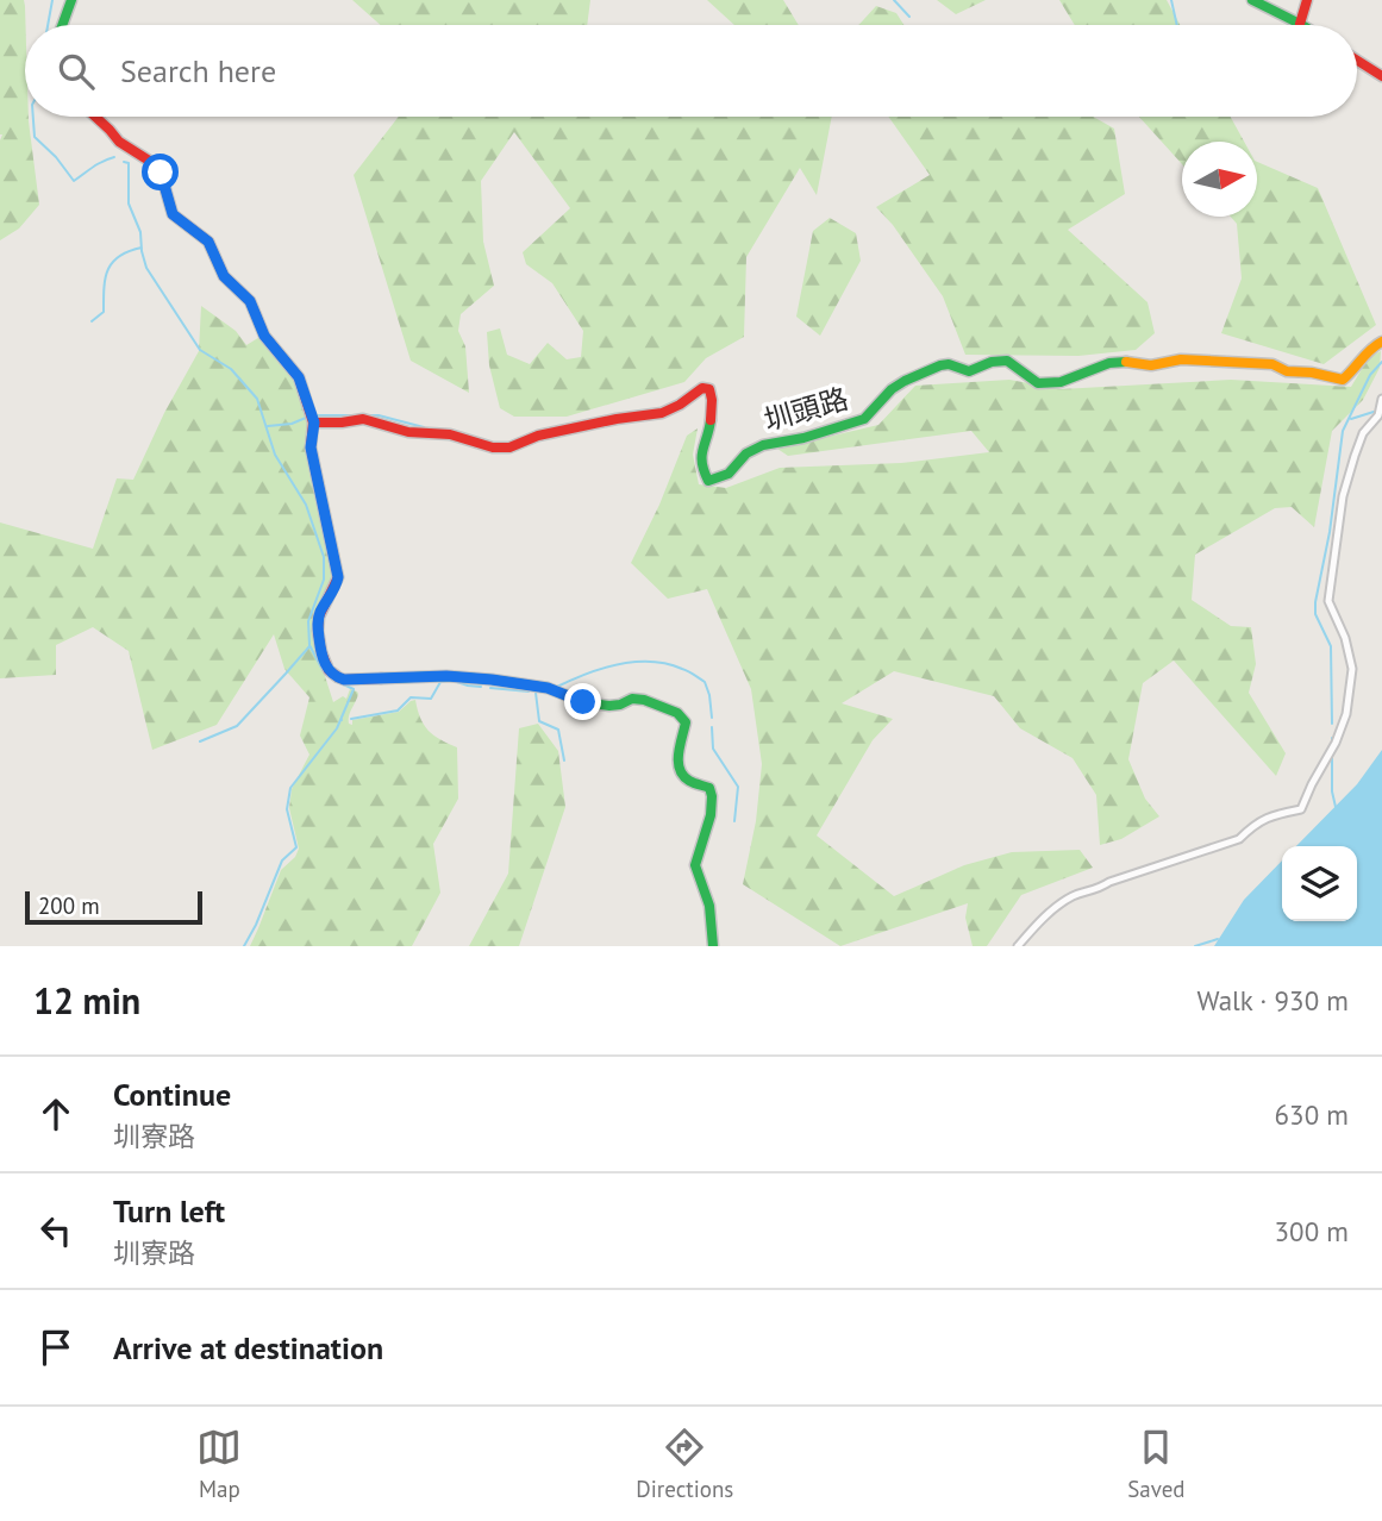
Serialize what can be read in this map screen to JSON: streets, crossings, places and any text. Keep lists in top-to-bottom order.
{
  "streets": {
    "street": ["圳頭路"]
  },
  "scale_bar": "200 m",
  "north": "right",
  "page": {
    "search": "Search here",
    "scale": "200 m",
    "heading": ["12 min", "Walk · 930 m"],
    "list": [
      ["Continue", "圳寮路", "630 m"],
      ["Turn left", "圳寮路", "300 m"],
      "Arrive at destination"
    ],
    "nav": ["Map", "Directions", "Saved"]
  }
}
